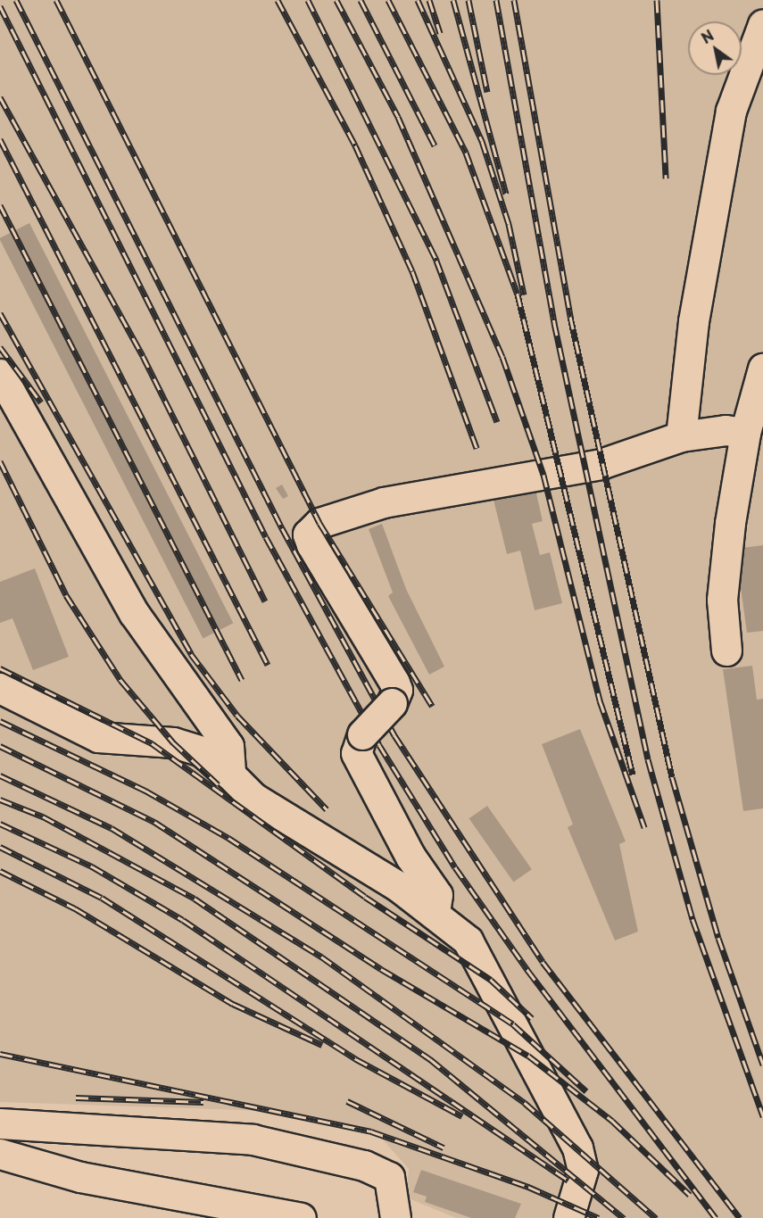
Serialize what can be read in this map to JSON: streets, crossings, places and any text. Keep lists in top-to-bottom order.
{
  "north": "top left"
}
